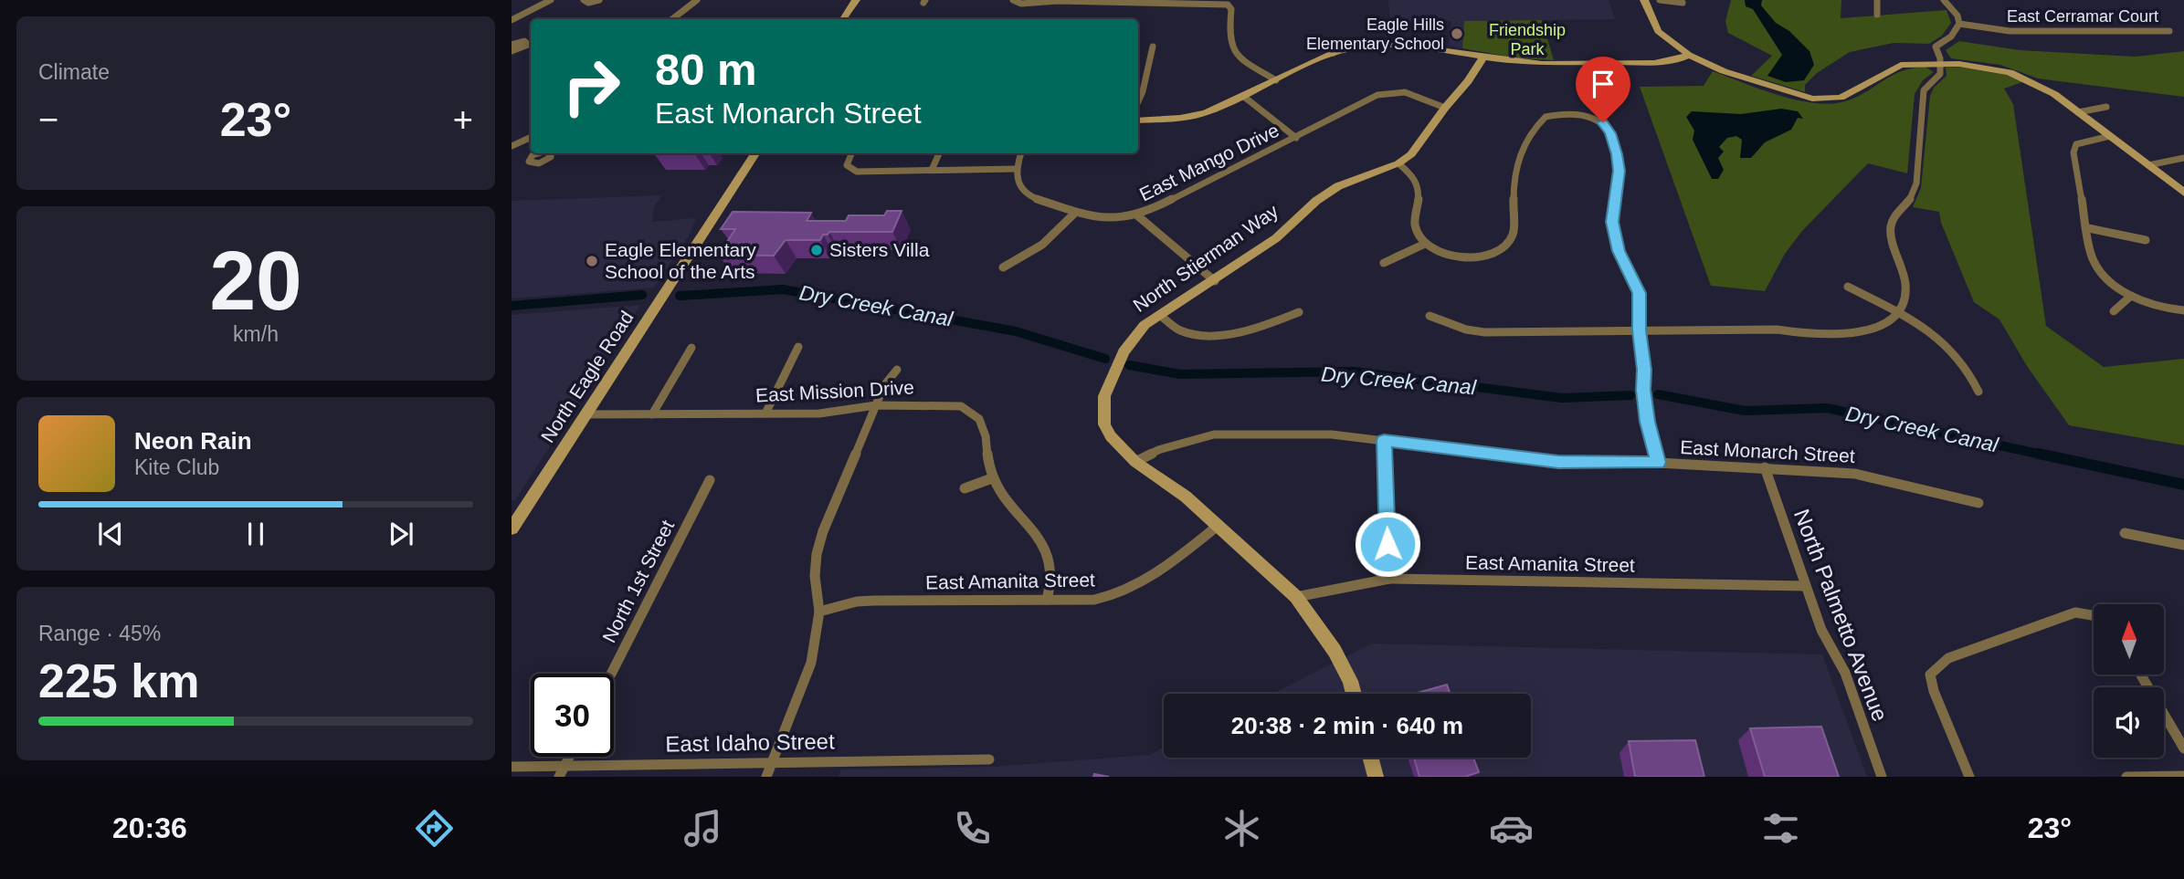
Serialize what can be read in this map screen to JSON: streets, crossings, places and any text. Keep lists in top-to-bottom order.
{
  "streets": {
    "street": [
      "East Cerramar Court",
      "East Mango Drive",
      "North Stierman Way",
      "North Eagle Road",
      "East Mission Drive",
      "East Monarch Street",
      "East Amanita Street",
      "North 1st Street",
      "North Palmetto Avenue",
      "East Idaho Street"
    ]
  },
  "crossings": [
    ["East Mango Drive", "North Stierman Way"],
    ["North Stierman Way", "East Monarch Street"],
    ["North Stierman Way", "East Amanita Street"],
    ["North Eagle Road", "East Mission Drive"],
    ["East Mission Drive", "East Amanita Street"],
    ["East Monarch Street", "North Palmetto Avenue"],
    ["East Amanita Street", "North Palmetto Avenue"]
  ],
  "water": ["Dry Creek Canal"],
  "parks": ["Friendship Park"],
  "places": ["Eagle Hills Elementary School", "Sisters Villa", "Eagle Elementary School of the Arts"],
  "north": "top",
  "page": {
    "tile": [
      "Climate",
      ["20", "km/h"],
      ["Range · 45%", "225 km"]
    ],
    "turn": ["80 m", "East Monarch Street"],
    "heat": ["−", "23°", "+"],
    "song": ["Neon Rain", "Kite Club"],
    "limit": "30",
    "trip": "20:38 · 2 min · 640 m",
    "tabs": ["20:36", "23°"]
  }
}
